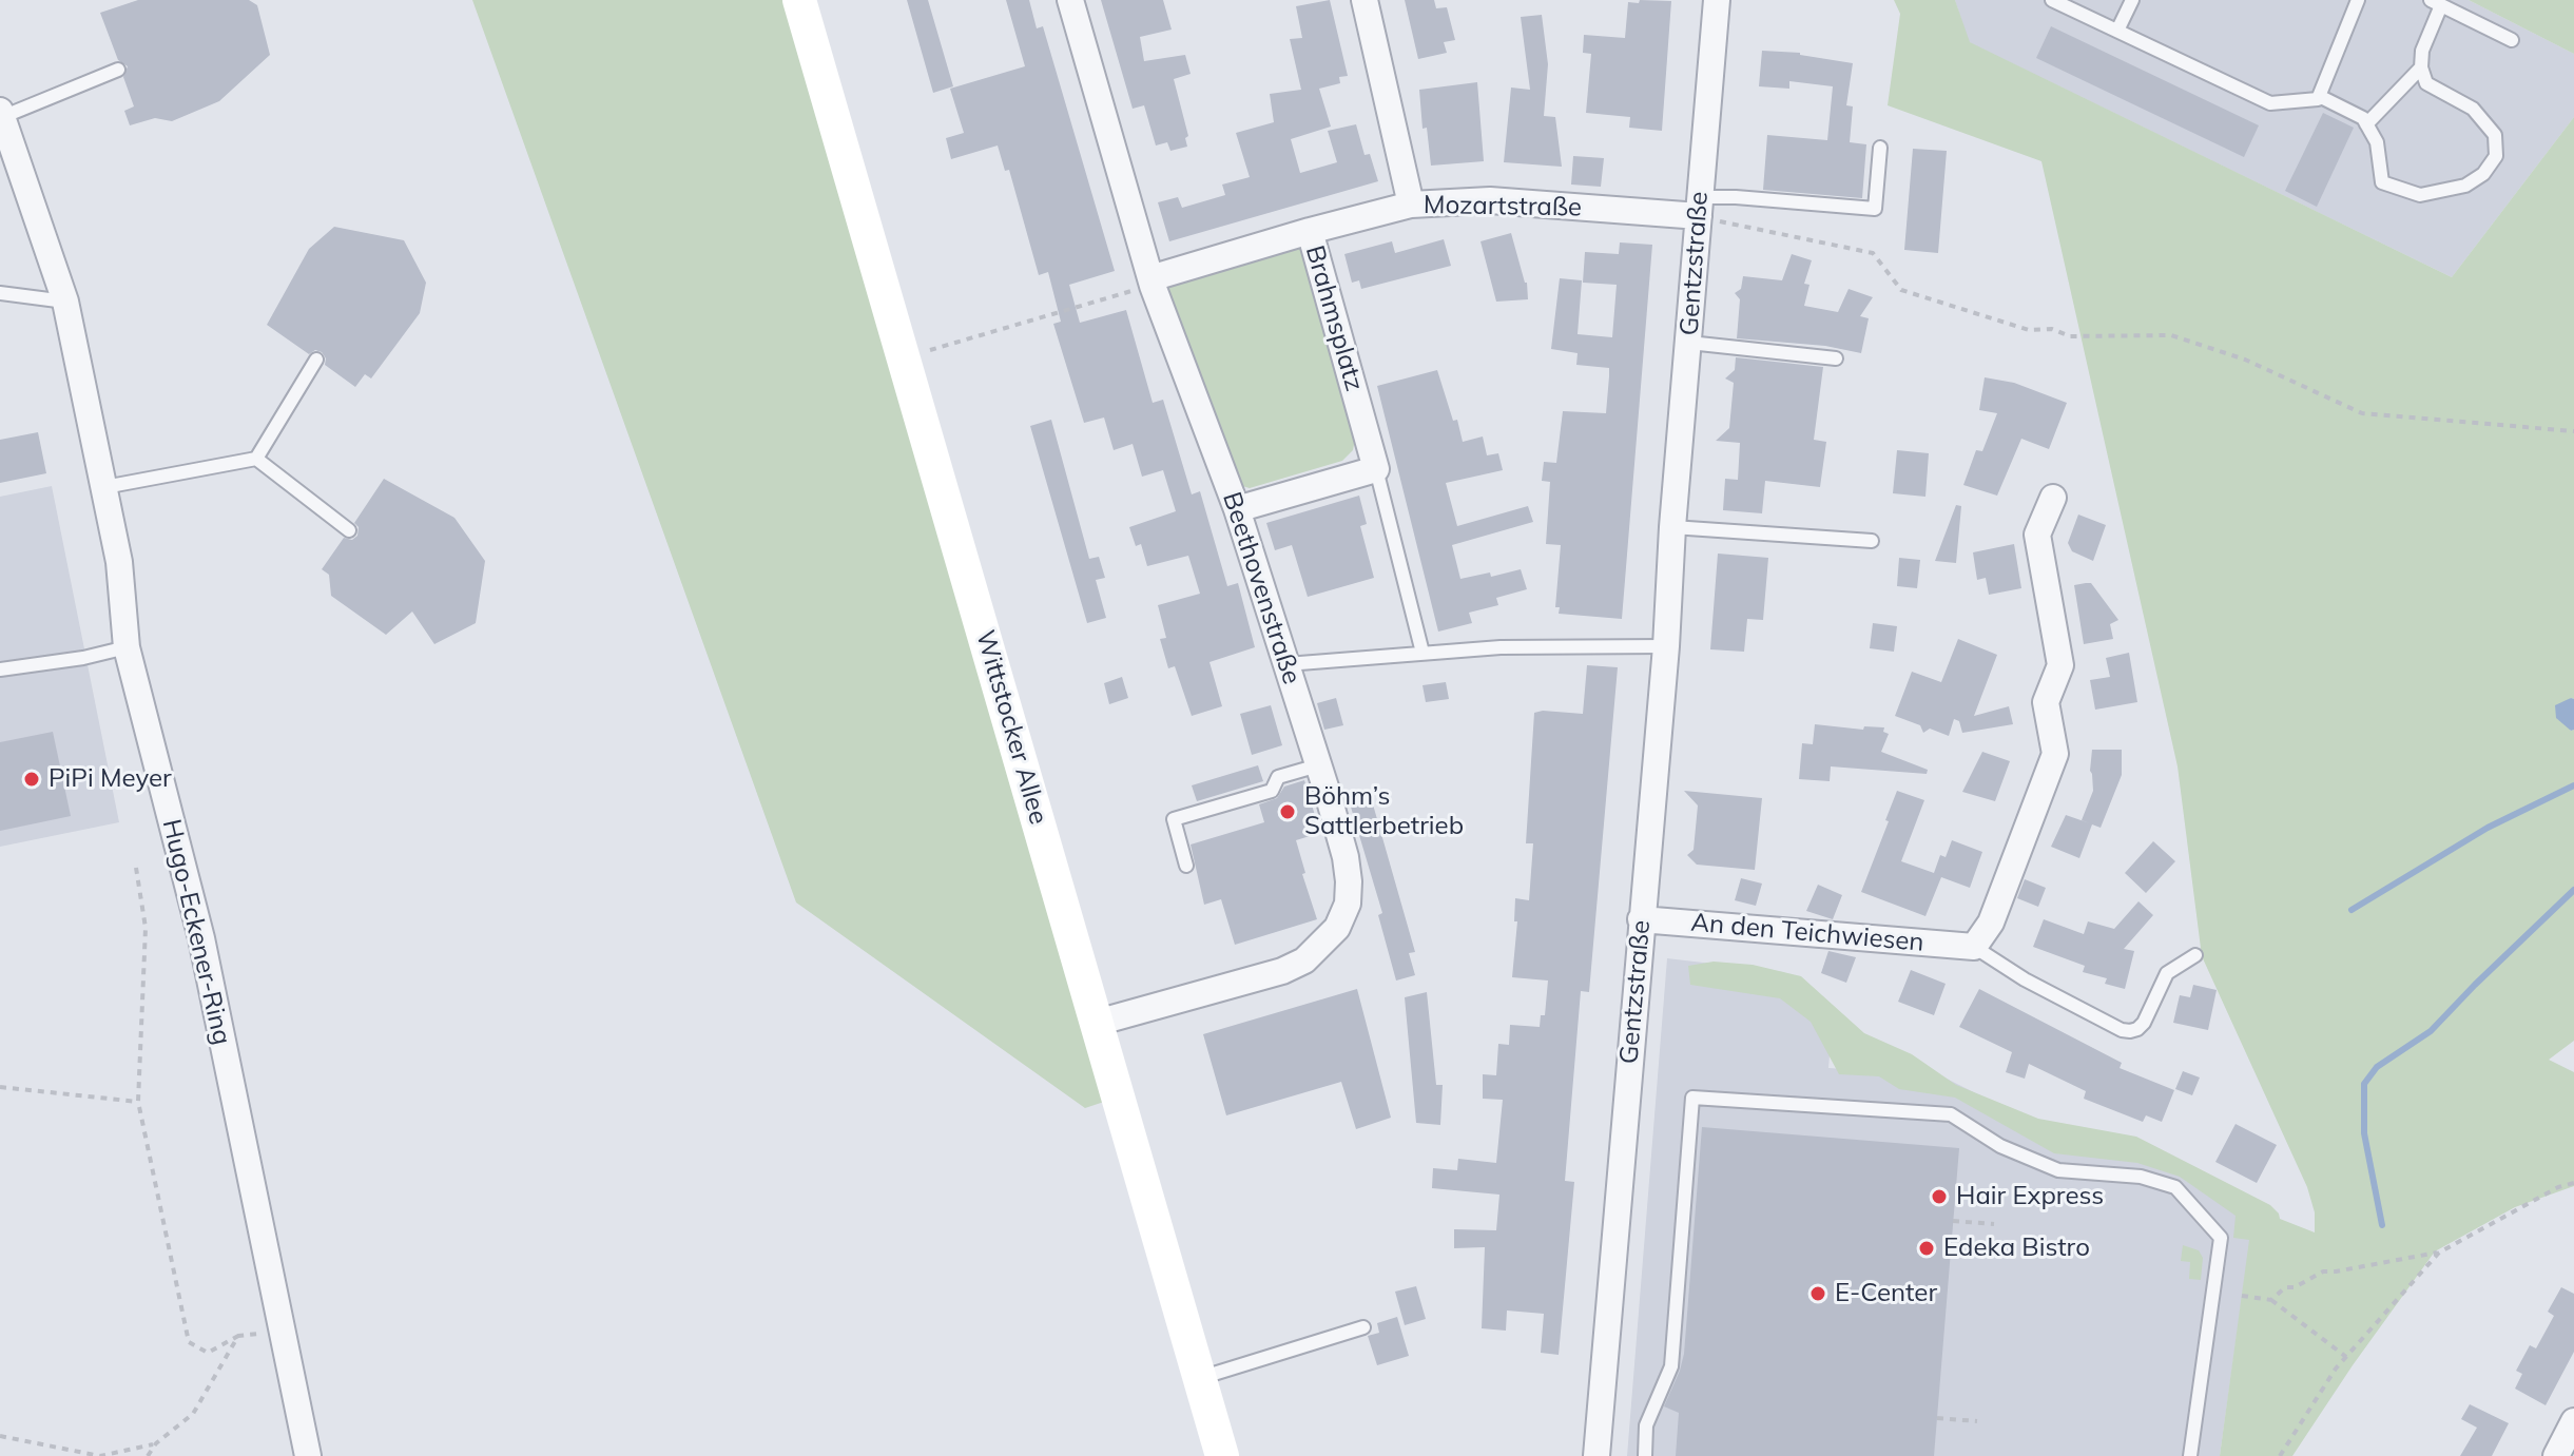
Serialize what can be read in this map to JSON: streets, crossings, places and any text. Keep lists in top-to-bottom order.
{
  "streets": {
    "main road": ["Wittstocker Allee"],
    "street": [
      "Mozartstraße",
      "Gentzstraße",
      "Brahmsplatz",
      "Beethovenstraße",
      "Hugo-Eckener-Ring",
      "An den Teichwiesen"
    ]
  },
  "crossings": [
    ["Mozartstraße", "Gentzstraße"],
    ["Mozartstraße", "Brahmsplatz"],
    ["Gentzstraße", "An den Teichwiesen"],
    ["Brahmsplatz", "Beethovenstraße"],
    ["Beethovenstraße", "Wittstocker Allee"]
  ],
  "places": [
    "PiPi Meyer",
    "Böhm’s Sattlerbetrieb",
    "Hair Express",
    "Edeka Bistro",
    "E-Center"
  ]
}
